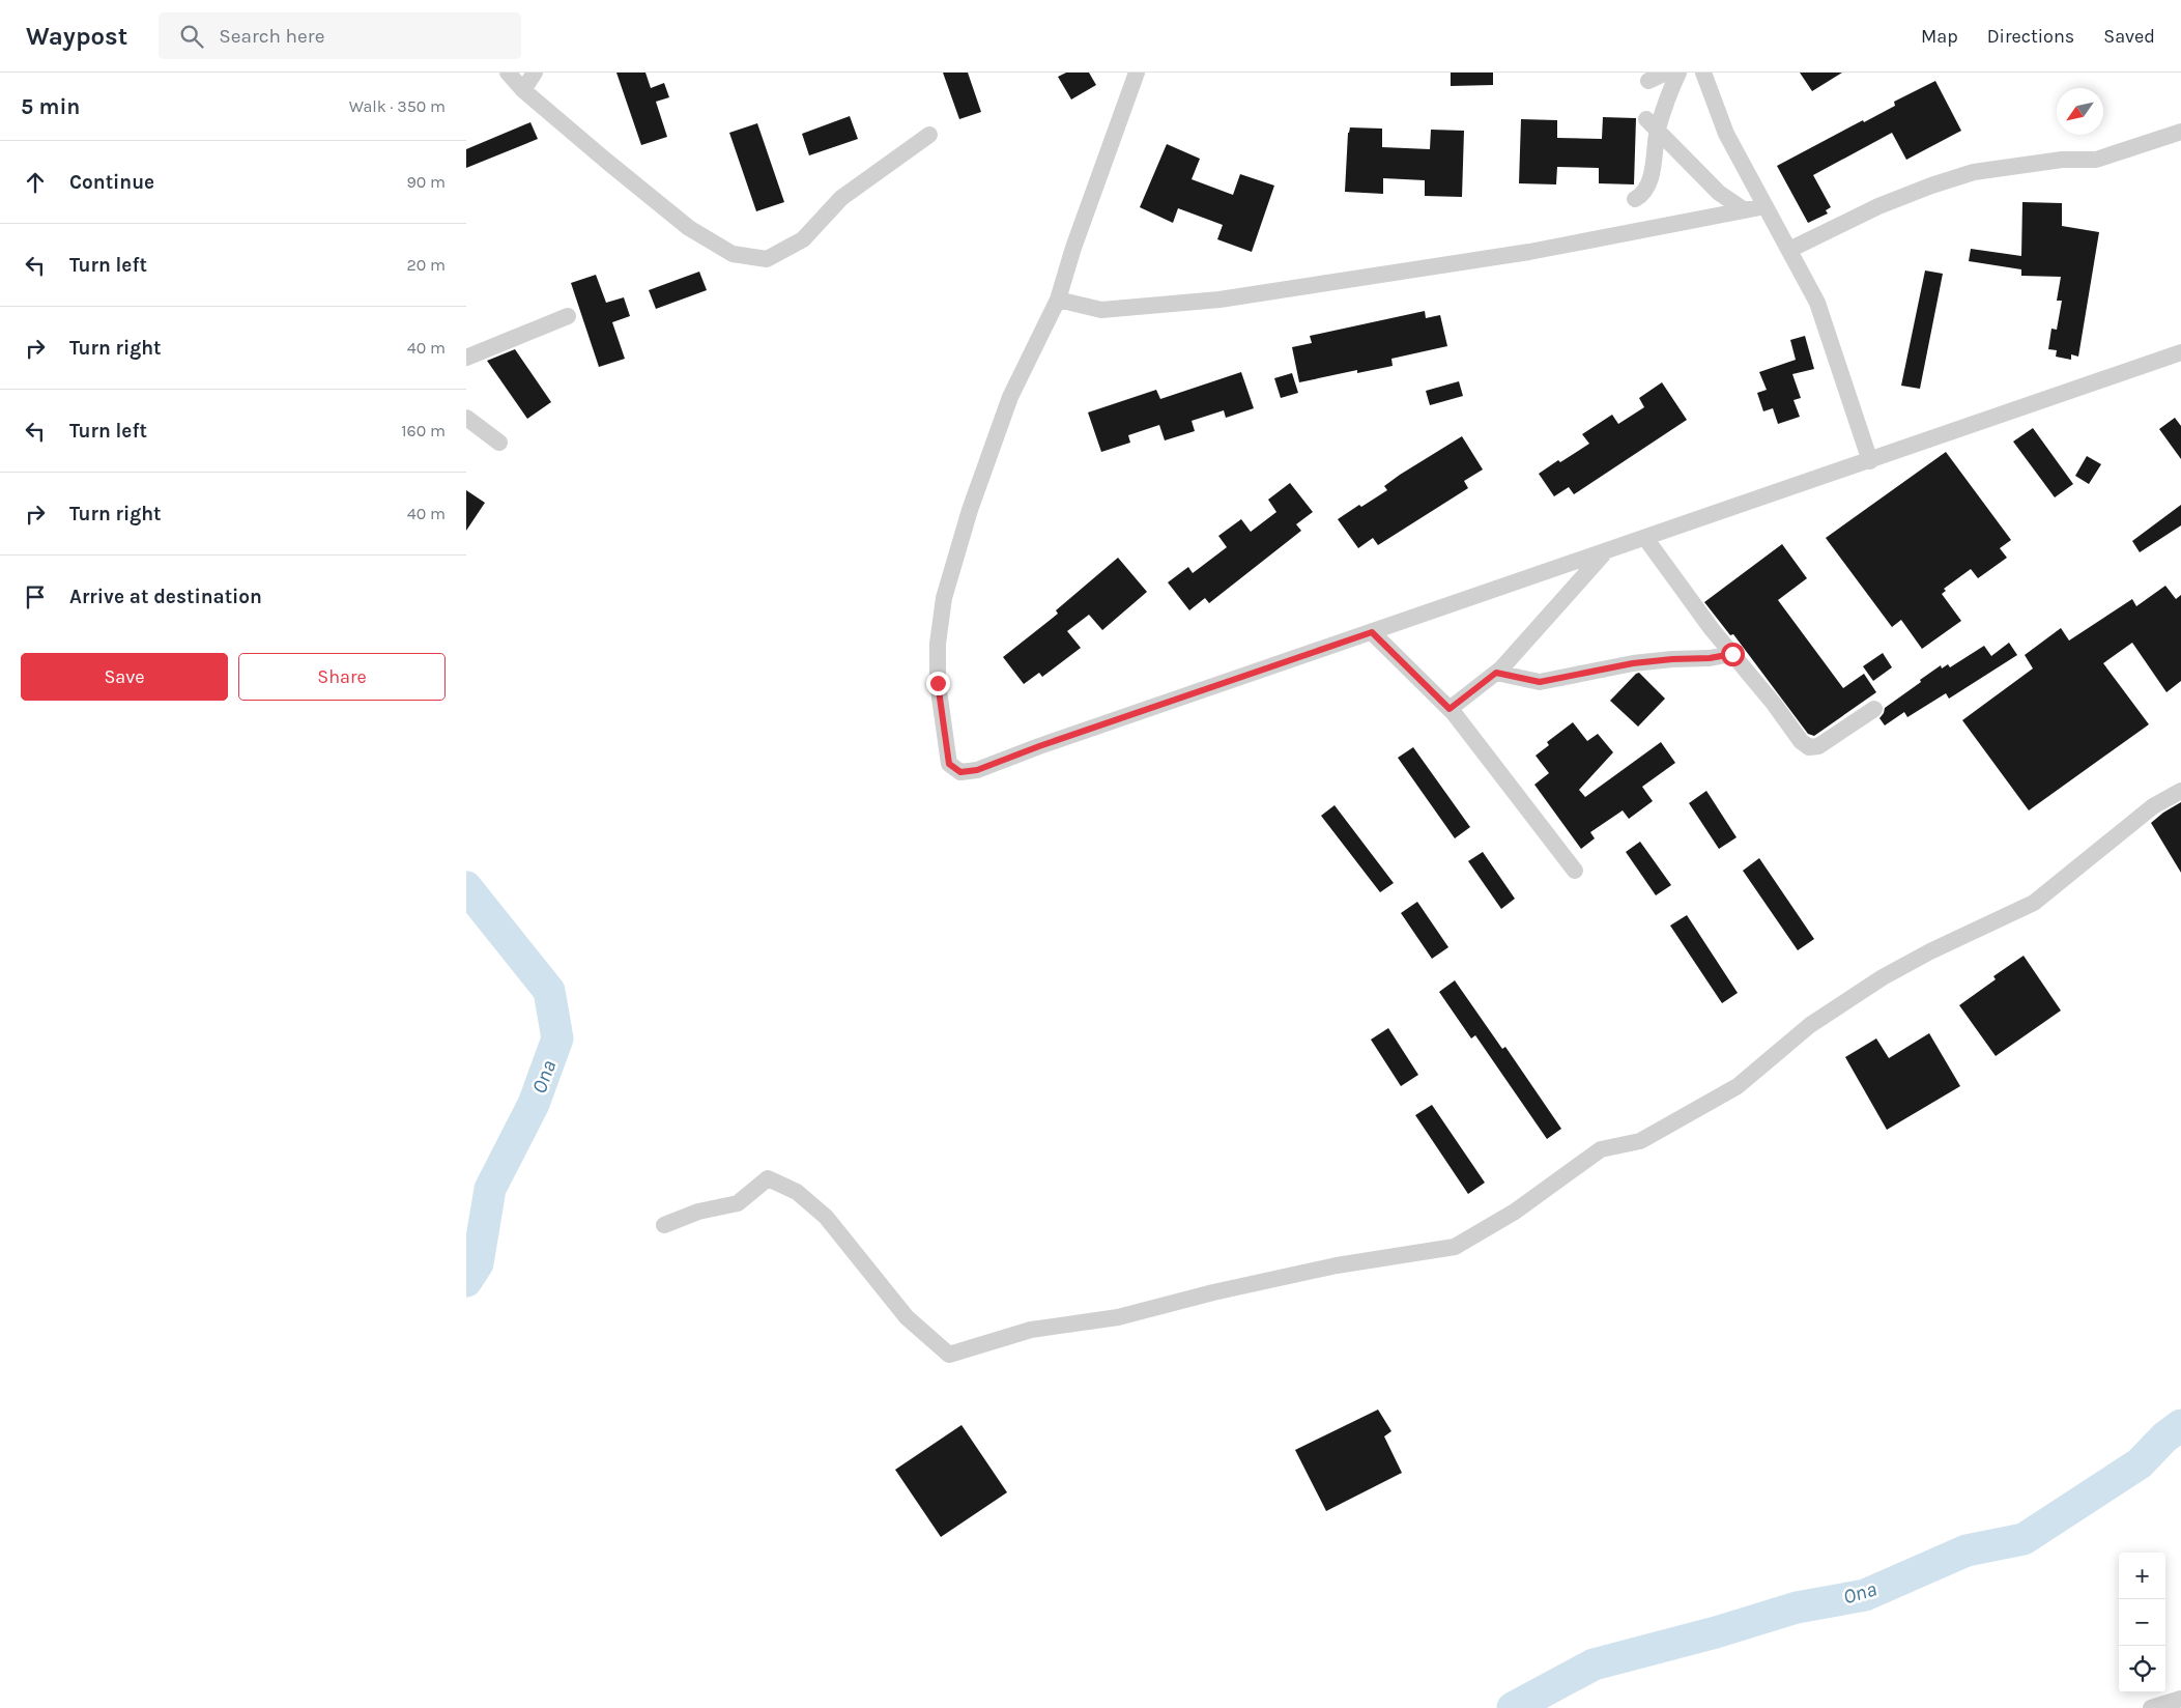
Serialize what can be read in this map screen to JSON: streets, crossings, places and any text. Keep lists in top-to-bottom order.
{
  "water": ["Ona"],
  "north": "bottom left",
  "page": {
    "header": "Waypost",
    "search": "Search here",
    "nav": ["Map", "Directions", "Saved"],
    "heading": ["5 min", "Walk · 350 m"],
    "list": [
      ["Continue", "90 m"],
      ["Turn left", "20 m"],
      ["Turn right", "40 m"],
      ["Turn left", "160 m"],
      ["Turn right", "40 m"],
      "Arrive at destination"
    ],
    "buttons": ["Save", "Share"],
    "map_buttons": ["+", "−"]
  }
}
